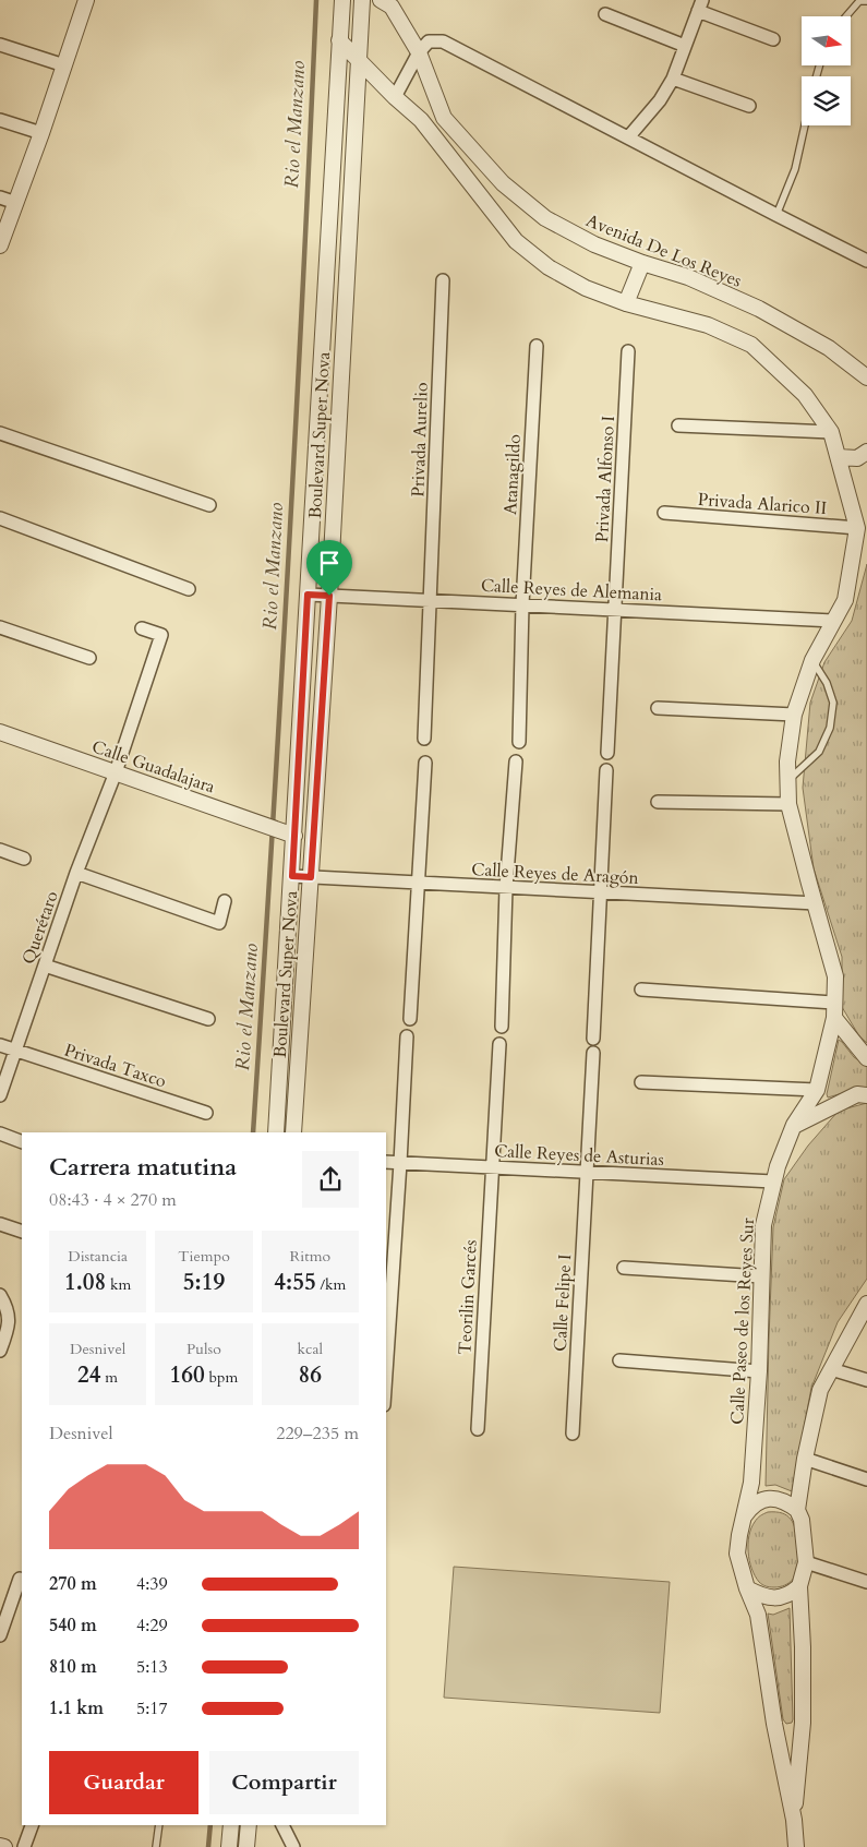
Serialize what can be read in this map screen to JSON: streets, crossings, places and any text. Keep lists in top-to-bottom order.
{
  "streets": {
    "street": [
      "Avenida De Los Reyes",
      "Boulevard Super Nova",
      "Privada Aurelio",
      "Atanagildo",
      "Privada Alfonso I",
      "Privada Alarico II",
      "Calle Reyes de Alemania",
      "Calle Guadalajara",
      "Calle Reyes de Aragón",
      "Querétaro",
      "Privada Taxco",
      "Calle Reyes de Asturias",
      "Teorilin Garcés",
      "Calle Felipe I",
      "Calle Paseo de los Reyes Sur"
    ]
  },
  "crossings": [
    ["Boulevard Super Nova", "Calle Reyes de Alemania"],
    ["Boulevard Super Nova", "Calle Guadalajara"],
    ["Boulevard Super Nova", "Calle Reyes de Aragón"],
    ["Boulevard Super Nova", "Calle Paseo de los Reyes Sur"],
    ["Privada Aurelio", "Calle Reyes de Alemania"],
    ["Atanagildo", "Calle Reyes de Alemania"],
    ["Privada Alfonso I", "Calle Reyes de Alemania"],
    ["Privada Alarico II", "Calle Paseo de los Reyes Sur"],
    ["Calle Reyes de Alemania", "Calle Paseo de los Reyes Sur"],
    ["Calle Guadalajara", "Querétaro"],
    ["Calle Reyes de Aragón", "Calle Paseo de los Reyes Sur"],
    ["Querétaro", "Privada Taxco"],
    ["Calle Reyes de Asturias", "Teorilin Garcés"],
    ["Calle Reyes de Asturias", "Calle Felipe I"],
    ["Calle Reyes de Asturias", "Calle Paseo de los Reyes Sur"]
  ],
  "water": ["Rio el Manzano"],
  "north": "right",
  "page": {
    "heading": ["Carrera matutina", "08:43 · 4 × 270 m"],
    "stats": [
      ["Distancia", "1.08 km"],
      ["Tiempo", "5:19"],
      ["Ritmo", "4:55 /km"],
      ["Desnivel", "24 m"],
      ["Pulso", "160 bpm"],
      ["kcal", "86"]
    ],
    "chart": ["Desnivel", "229–235 m"],
    "list": [
      {
        "name": "270 m",
        "note": "4:39"
      },
      {
        "name": "540 m",
        "note": "4:29"
      },
      {
        "name": "810 m",
        "note": "5:13"
      },
      {
        "name": "1.1 km",
        "note": "5:17"
      }
    ],
    "buttons": ["Guardar", "Compartir"]
  }
}
